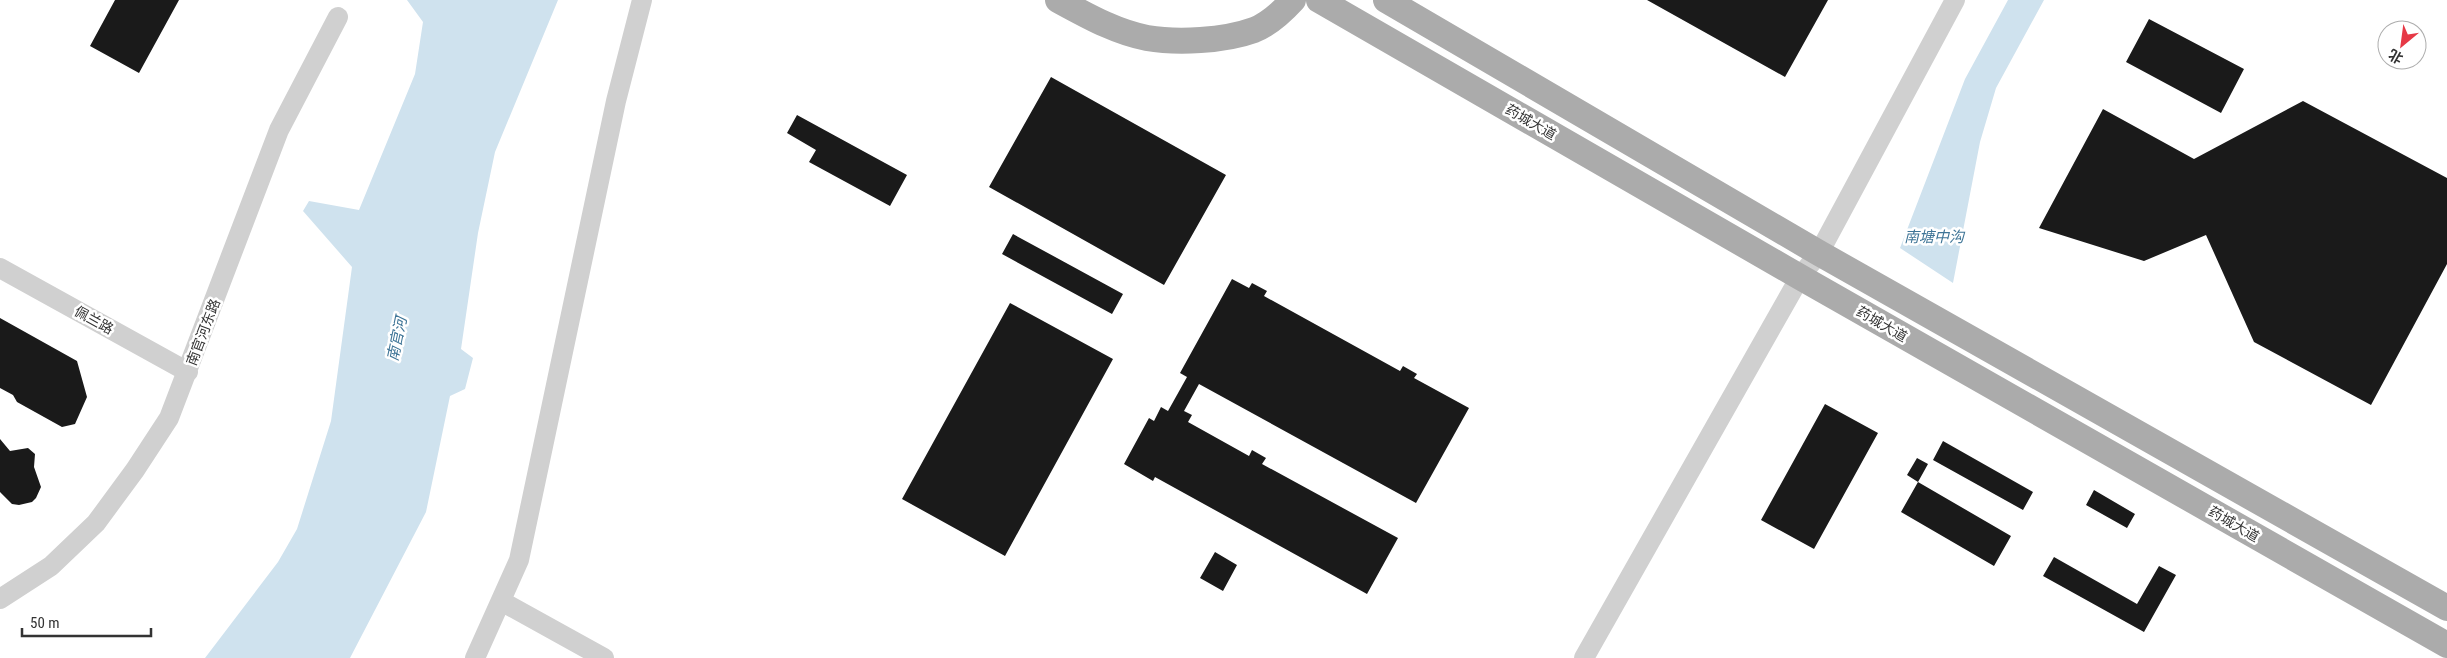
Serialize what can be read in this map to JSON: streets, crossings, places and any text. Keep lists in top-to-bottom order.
{
  "streets": {
    "main road": ["药城大道"],
    "street": ["佩兰路", "南官河东路"]
  },
  "crossings": [
    ["佩兰路", "南官河东路"]
  ],
  "water": ["南塘中沟", "南官河"],
  "scale_bar": "50 m",
  "north": "bottom left"
}
